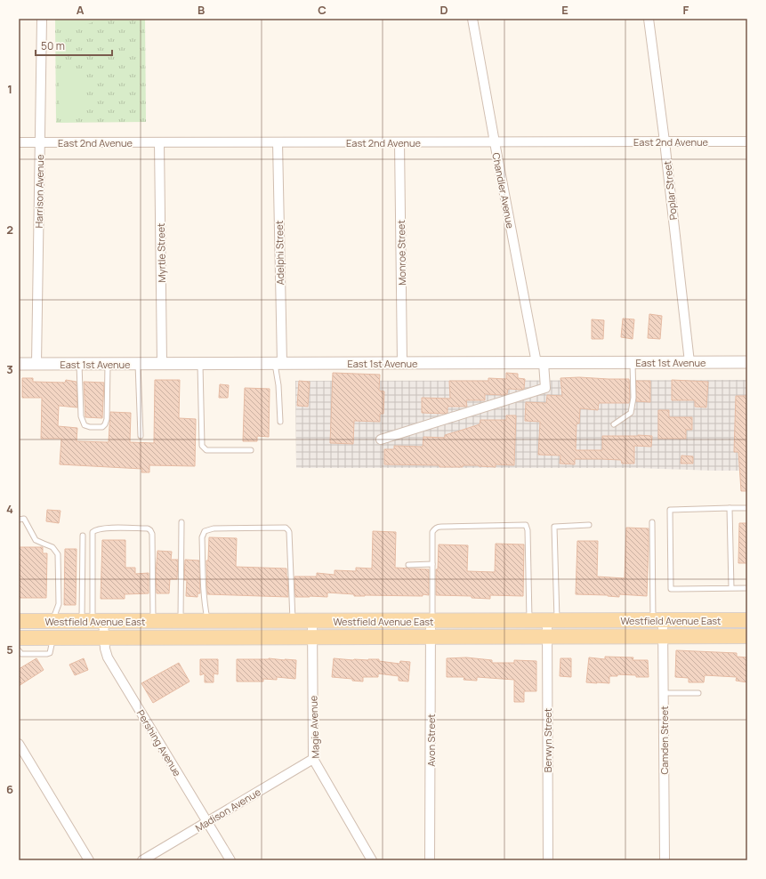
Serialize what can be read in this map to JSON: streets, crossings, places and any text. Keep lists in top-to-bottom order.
{
  "streets": {
    "main road": ["Westfield Avenue East"],
    "street": [
      "East 2nd Avenue",
      "Chandler Avenue",
      "Poplar Street",
      "Harrison Avenue",
      "Myrtle Street",
      "Adelphi Street",
      "Monroe Street",
      "East 1st Avenue",
      "Magie Avenue",
      "Avon Street",
      "Berwyn Street",
      "Camden Street",
      "Pershing Avenue",
      "Madison Avenue"
    ]
  },
  "crossings": [
    ["East 2nd Avenue", "Chandler Avenue"],
    ["East 2nd Avenue", "Poplar Street"],
    ["East 2nd Avenue", "Harrison Avenue"],
    ["East 2nd Avenue", "Myrtle Street"],
    ["East 2nd Avenue", "Adelphi Street"],
    ["East 2nd Avenue", "Monroe Street"],
    ["Chandler Avenue", "East 1st Avenue"],
    ["Poplar Street", "East 1st Avenue"],
    ["Harrison Avenue", "East 1st Avenue"],
    ["Myrtle Street", "East 1st Avenue"],
    ["Adelphi Street", "East 1st Avenue"],
    ["Monroe Street", "East 1st Avenue"],
    ["Westfield Avenue East", "Magie Avenue"],
    ["Westfield Avenue East", "Avon Street"],
    ["Westfield Avenue East", "Berwyn Street"],
    ["Westfield Avenue East", "Camden Street"],
    ["Westfield Avenue East", "Pershing Avenue"],
    ["Magie Avenue", "Madison Avenue"],
    ["Pershing Avenue", "Madison Avenue"]
  ],
  "scale_bar": "50 m",
  "grid": {
    "columns": [
      "A",
      "B",
      "C",
      "D",
      "E",
      "F"
    ],
    "rows": [
      "1",
      "2",
      "3",
      "4",
      "5",
      "6"
    ]
  }
}
